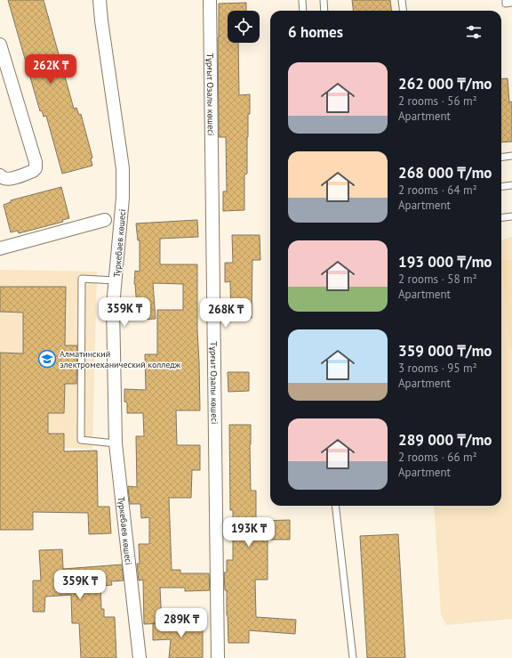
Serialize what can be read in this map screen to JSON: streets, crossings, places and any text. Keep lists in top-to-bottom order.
{
  "streets": {
    "street": ["Тұрғыт Озалы көшесі", "Түркебаев көшесі"]
  },
  "places": {
    "school or university": ["Алматинский электромеханический колледж"]
  },
  "page": {
    "heading": "6 homes",
    "list": [
      {
        "name": "262 000 ₸/mo",
        "note": "2 rooms · 56 m² · Apartment"
      },
      {
        "name": "268 000 ₸/mo",
        "note": "2 rooms · 64 m² · Apartment"
      },
      {
        "name": "193 000 ₸/mo",
        "note": "2 rooms · 58 m² · Apartment"
      },
      {
        "name": "359 000 ₸/mo",
        "note": "3 rooms · 95 m² · Apartment"
      },
      {
        "name": "289 000 ₸/mo",
        "note": "2 rooms · 66 m² · Apartment"
      }
    ],
    "price": [
      "262K ₸",
      "359K ₸",
      "268K ₸",
      "193K ₸",
      "359K ₸",
      "289K ₸"
    ]
  }
}
